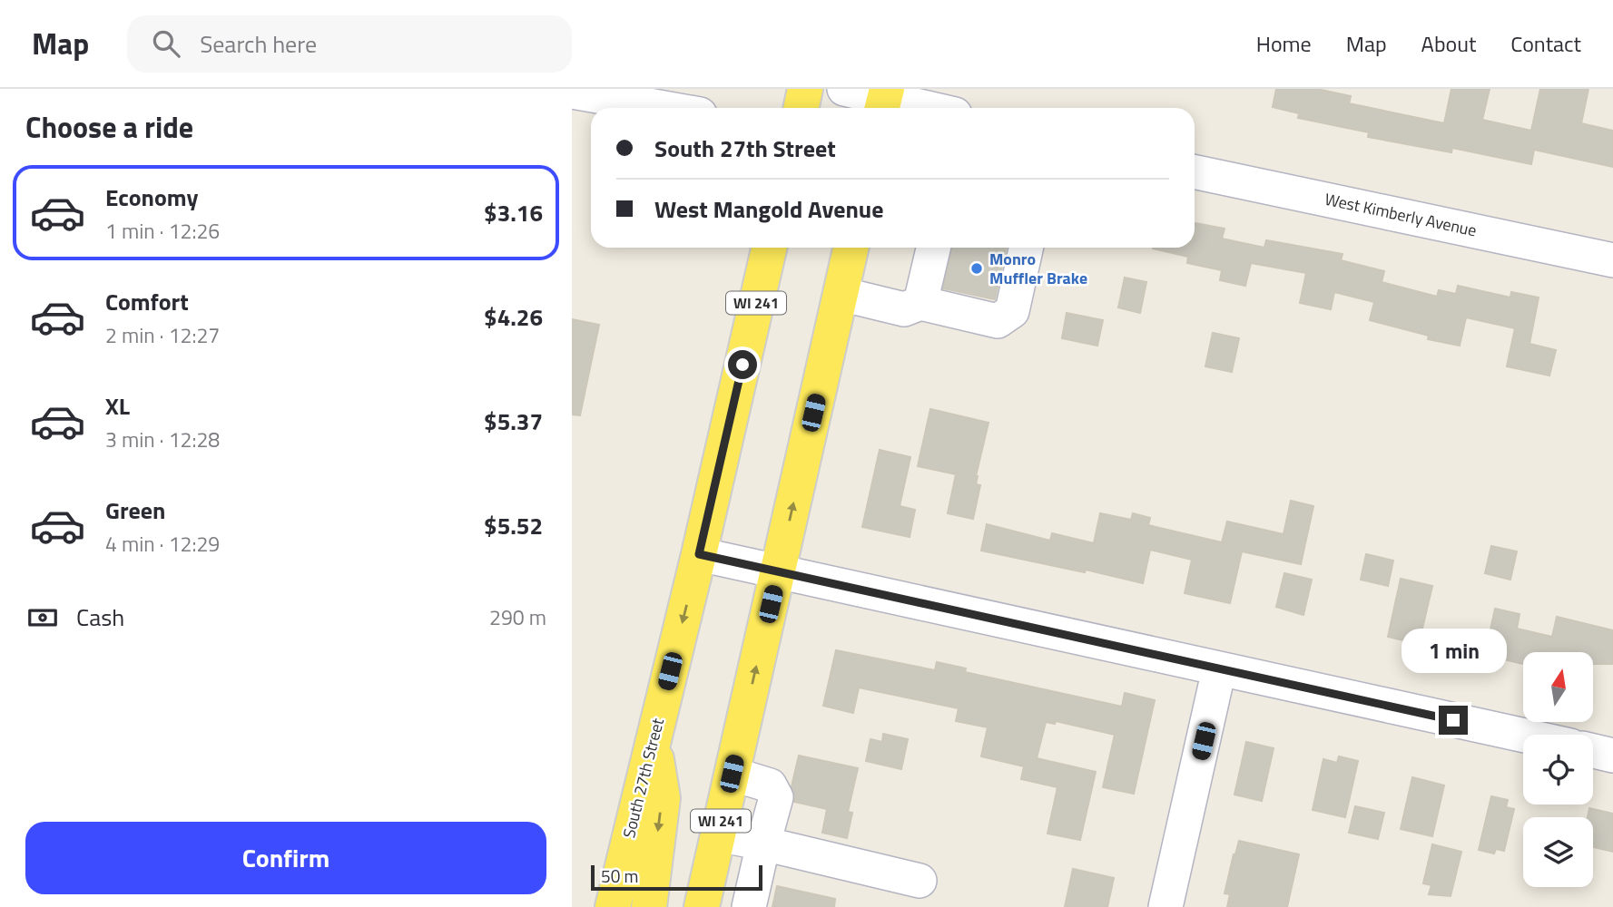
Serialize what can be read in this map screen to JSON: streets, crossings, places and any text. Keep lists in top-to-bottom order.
{
  "streets": {
    "main road": ["WI 241", "South 27th Street"],
    "street": ["West Kimberly Avenue"]
  },
  "places": ["Monro Muffler Brake"],
  "scale_bar": "50 m",
  "north": "top",
  "page": {
    "header": "Map",
    "search": "Search here",
    "nav": [
      "Home",
      "Map",
      "About",
      "Contact"
    ],
    "heading": "Choose a ride",
    "banner": ["South 27th Street", "West Mangold Avenue"],
    "list": [
      {
        "name": "Economy",
        "note": "1 min · 12:26",
        "value": "$3.16"
      },
      {
        "name": "Comfort",
        "note": "2 min · 12:27",
        "value": "$4.26"
      },
      {
        "name": "XL",
        "note": "3 min · 12:28",
        "value": "$5.37"
      },
      {
        "name": "Green",
        "note": "4 min · 12:29",
        "value": "$5.52"
      }
    ],
    "pay": ["Cash", "290 m"],
    "bubble": "1 min",
    "buttons": "Confirm",
    "scale": "50 m"
  }
}
